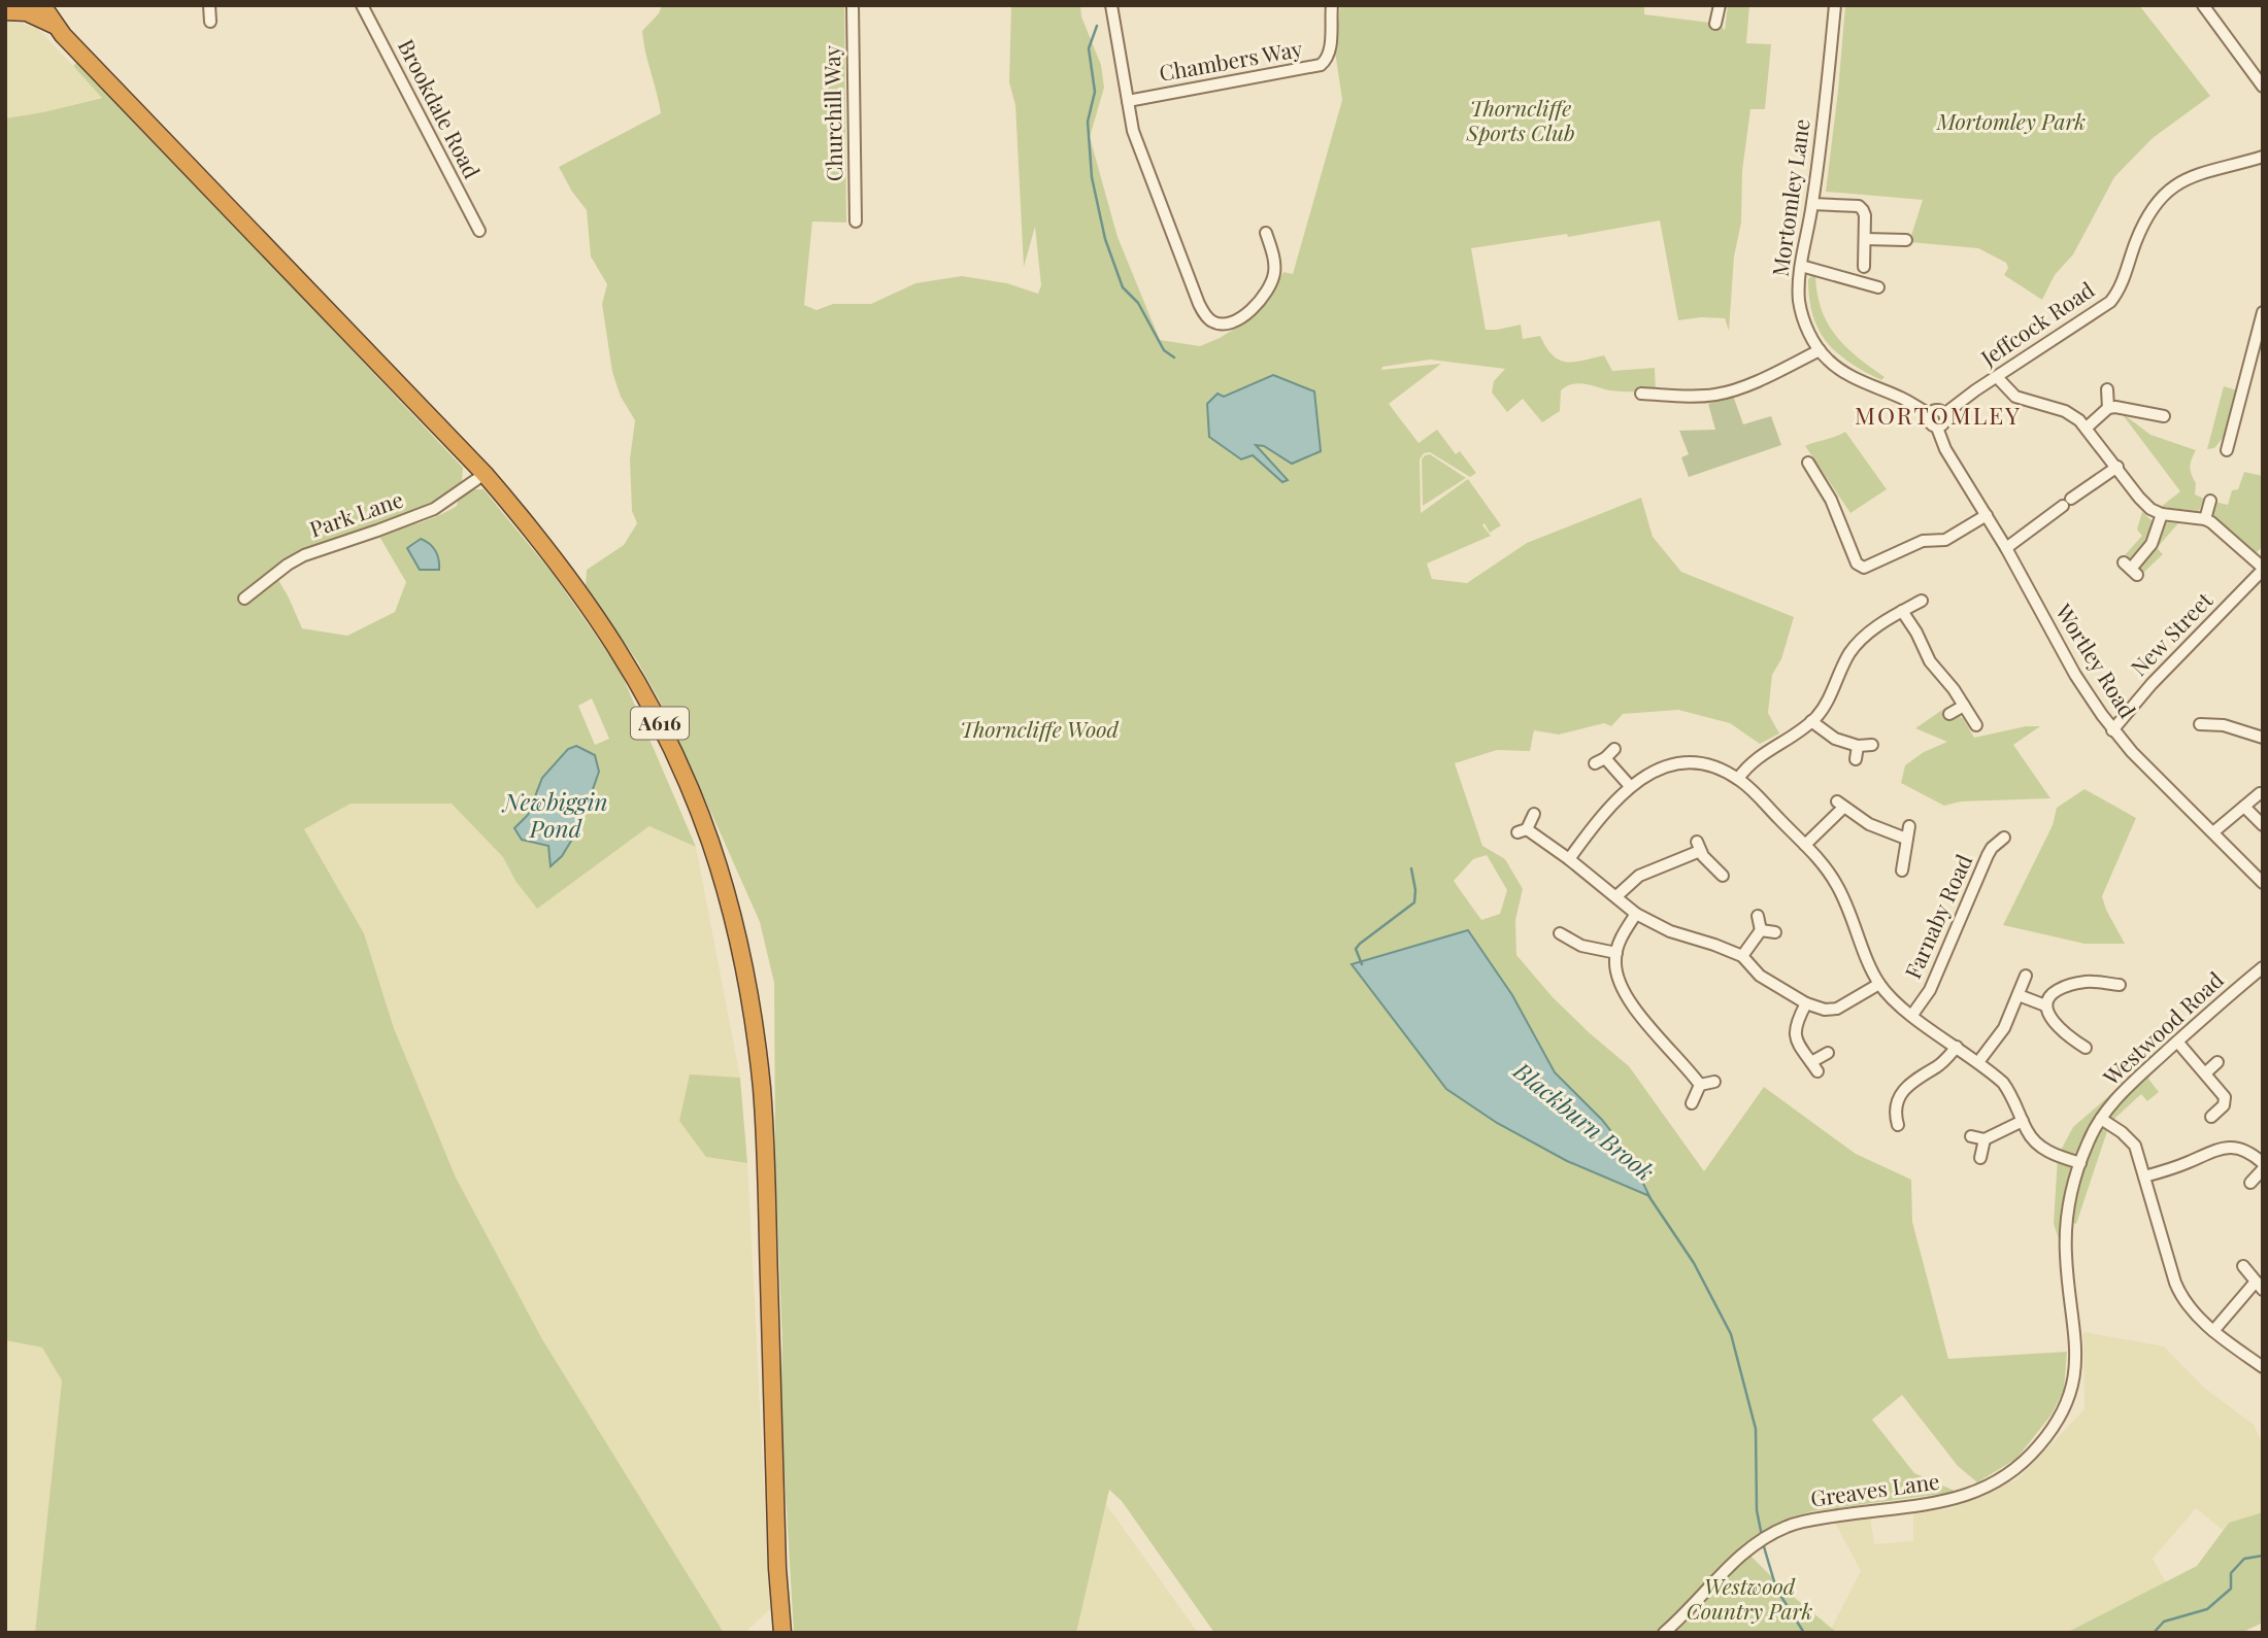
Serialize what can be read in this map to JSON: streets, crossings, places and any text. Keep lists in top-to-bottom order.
{
  "streets": {
    "highway": ["A616"],
    "street": [
      "Chambers Way",
      "Brookdale Road",
      "Churchill Way",
      "Mortomley Lane",
      "Jeffcock Road",
      "Park Lane",
      "New Street",
      "Wortley Road",
      "Farnaby Road",
      "Westwood Road",
      "Greaves Lane"
    ]
  },
  "crossings": [
    ["Mortomley Lane", "Jeffcock Road"],
    ["Mortomley Lane", "Wortley Road"],
    ["Jeffcock Road", "Wortley Road"],
    ["Park Lane", "A616"],
    ["New Street", "Wortley Road"],
    ["Westwood Road", "Greaves Lane"]
  ],
  "districts": ["MORTOMLEY"],
  "water": ["Newbiggin Pond", "Blackburn Brook"],
  "parks": [
    "Thorncliffe Sports Club",
    "Mortomley Park",
    "Thorncliffe Wood",
    "Westwood Country Park"
  ]
}
